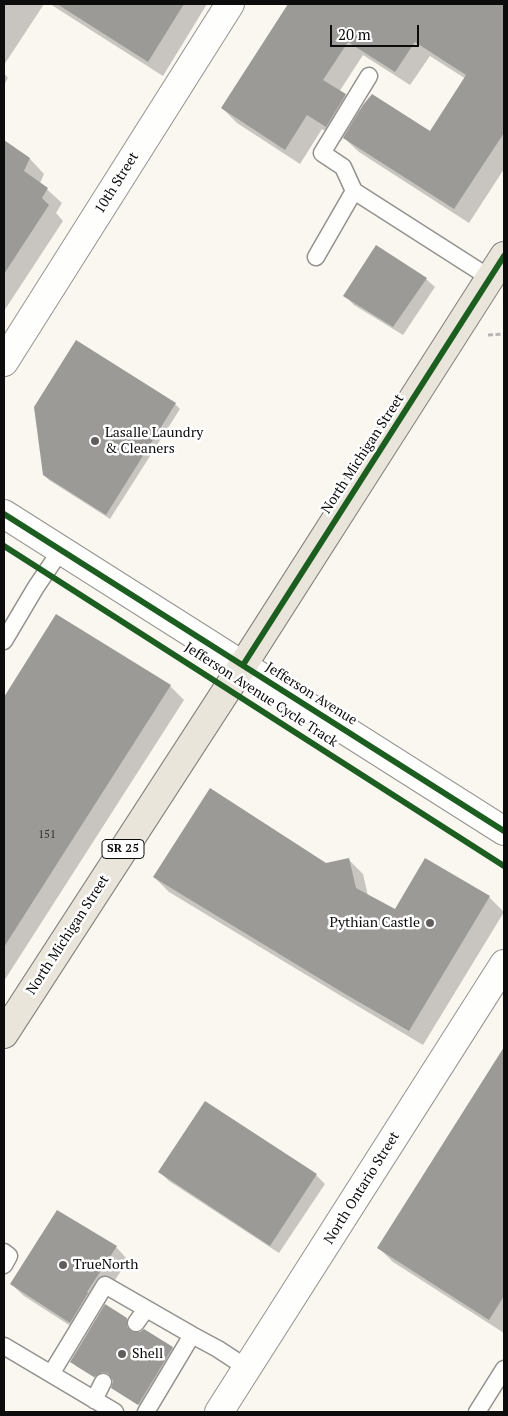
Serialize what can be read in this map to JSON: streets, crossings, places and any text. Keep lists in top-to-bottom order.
{
  "streets": {
    "main road": ["North Michigan Street", "SR 25"],
    "street": ["10th Street", "Jefferson Avenue", "North Ontario Street"],
    "cycle path": ["Jefferson Avenue Cycle Track"]
  },
  "crossings": [
    ["North Michigan Street", "Jefferson Avenue"]
  ],
  "places": [
    "Lasalle Laundry & Cleaners",
    "Pythian Castle",
    "TrueNorth",
    "Shell"
  ],
  "house_numbers": ["151"],
  "scale_bar": "20 m"
}
